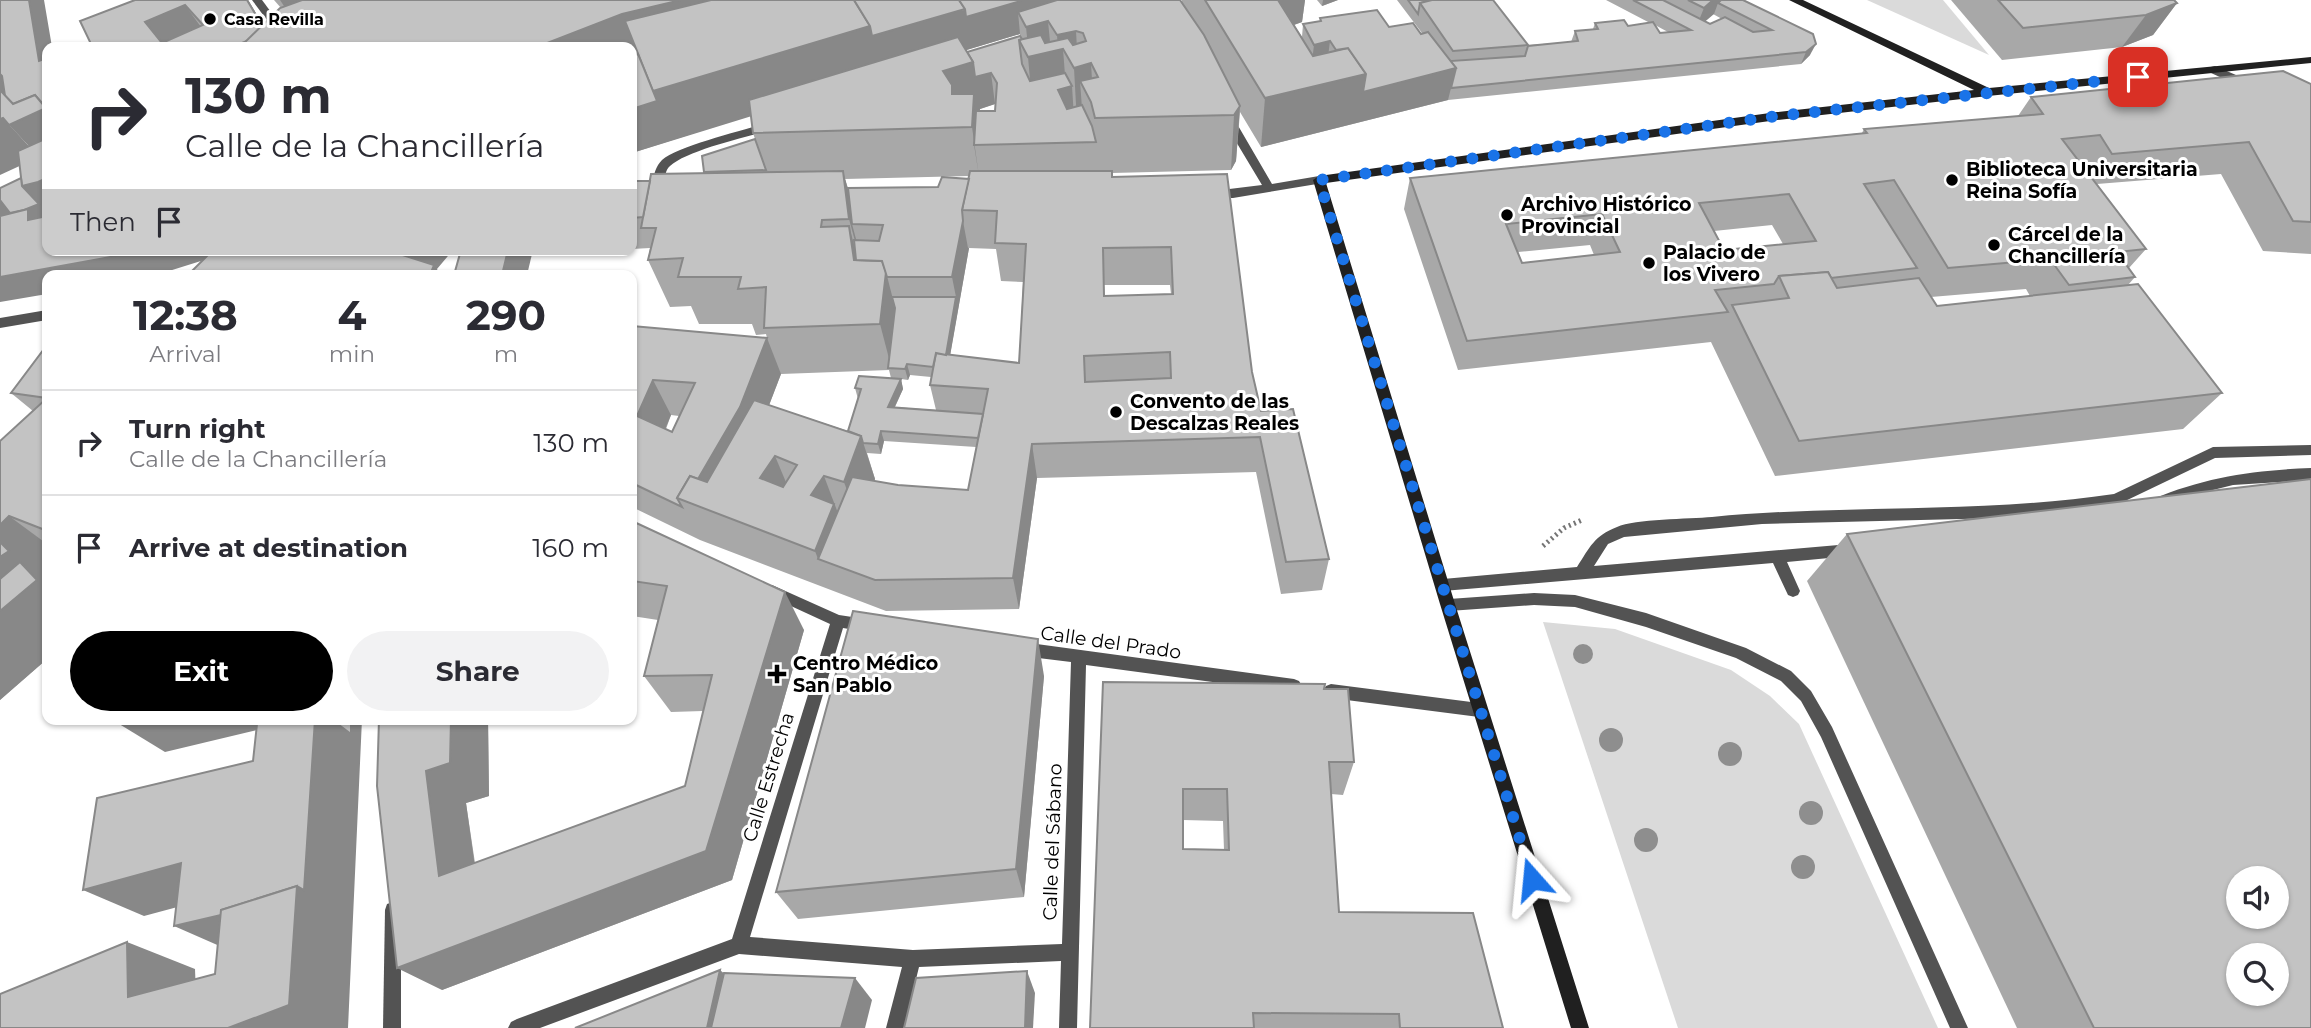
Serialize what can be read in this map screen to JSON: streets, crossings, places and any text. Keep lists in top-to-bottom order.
{
  "streets": {
    "street": ["Calle del Prado", "Calle Estrecha", "Calle del Sábano"]
  },
  "crossings": [
    ["Calle del Prado", "Calle del Sábano"]
  ],
  "places": {
    "other": [
      "Casa Revilla",
      "Biblioteca Universitaria Reina Sofía",
      "Archivo Histórico Provincial",
      "Cárcel de la Chancillería",
      "Palacio de los Vivero",
      "Convento de las Descalzas Reales"
    ],
    "health": ["Centro Médico San Pablo"]
  },
  "page": {
    "turn": ["130 m", "Calle de la Chancillería"],
    "then": "Then",
    "eta": [
      "12:38",
      "Arrival",
      "4",
      "min",
      "290",
      "m"
    ],
    "list": [
      {
        "name": "Turn right",
        "note": "Calle de la Chancillería",
        "value": "130 m"
      },
      {
        "name": "Arrive at destination",
        "value": "160 m"
      }
    ],
    "buttons": ["Exit", "Share"]
  }
}
